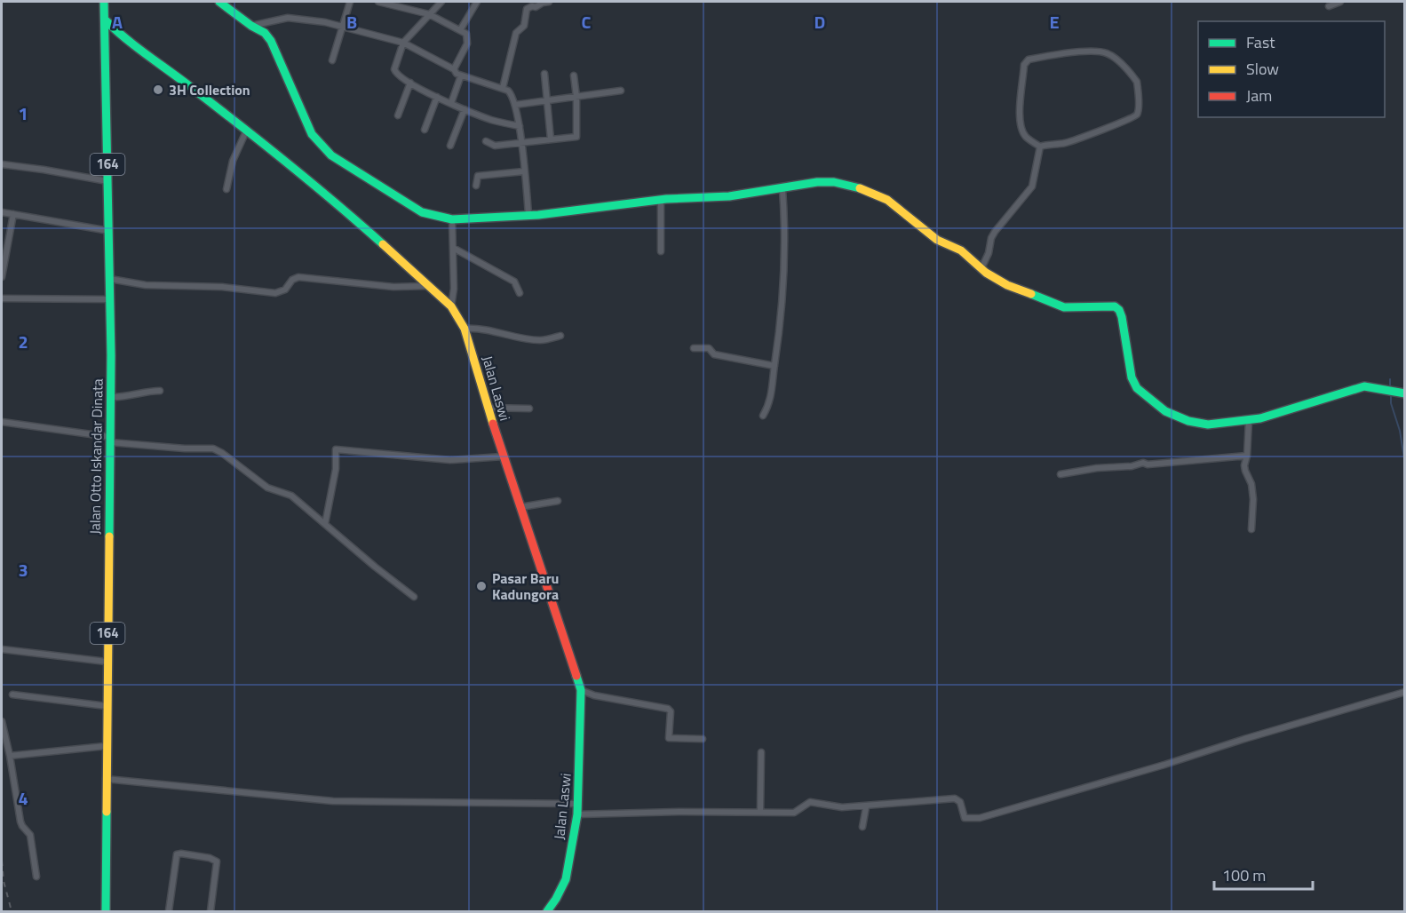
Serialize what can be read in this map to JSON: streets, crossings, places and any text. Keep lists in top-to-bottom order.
{
  "streets": {
    "street": ["164", "Jalan Laswi", "Jalan Otto Iskandar Dinata"]
  },
  "crossings": [
    ["Jalan Laswi", "Jalan Otto Iskandar Dinata"]
  ],
  "places": ["3H Collection", "Pasar Baru Kadungora"],
  "legend": ["Fast", "Slow", "Jam"],
  "scale_bar": "100 m",
  "grid": {
    "columns": [
      "A",
      "B",
      "C",
      "D",
      "E"
    ],
    "rows": [
      "1",
      "2",
      "3",
      "4"
    ]
  }
}
